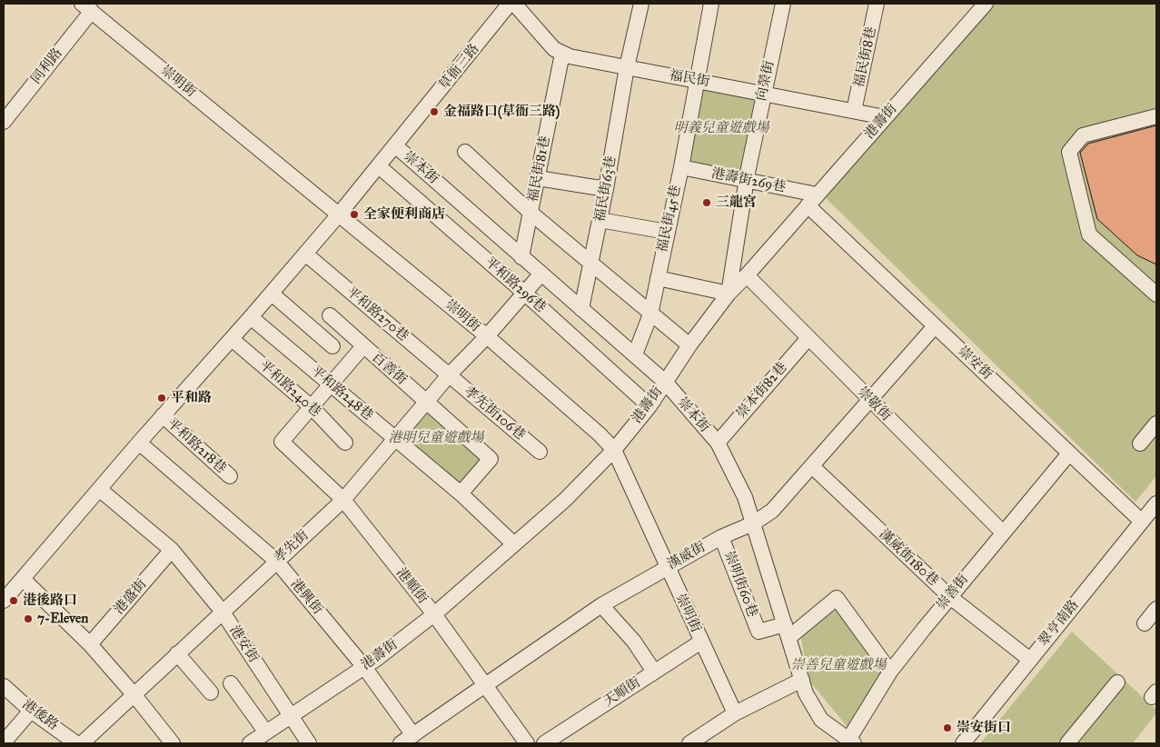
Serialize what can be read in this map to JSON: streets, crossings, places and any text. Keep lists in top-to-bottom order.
{
  "streets": {
    "street": [
      "福民街8巷",
      "同利路",
      "草衙三路",
      "福民街",
      "向榮街",
      "崇明街",
      "港壽街",
      "崇本街",
      "福民街81巷",
      "港壽街269巷",
      "福民街63巷",
      "福民街45巷",
      "平和路296巷",
      "平和路270巷",
      "崇安街",
      "百善街",
      "平和路240巷",
      "崇本街82巷",
      "平和路248巷",
      "崇敬街",
      "孝先街106巷",
      "平和路218巷",
      "孝先街",
      "漢威街",
      "漢威街180巷",
      "崇明街60巷",
      "港順街",
      "崇善街",
      "港盛街",
      "港興街",
      "翠亨南路",
      "港安街",
      "天順街",
      "港後路"
    ]
  },
  "crossings": [
    ["福民街8巷", "福民街"],
    ["同利路", "崇明街"],
    ["草衙三路", "崇明街"],
    ["草衙三路", "崇本街"],
    ["草衙三路", "平和路296巷"],
    ["福民街", "向榮街"],
    ["福民街", "港壽街"],
    ["福民街", "福民街81巷"],
    ["福民街", "福民街63巷"],
    ["福民街", "福民街45巷"],
    ["向榮街", "港壽街"],
    ["向榮街", "港壽街269巷"],
    ["崇明街", "港壽街"],
    ["崇明街", "孝先街"],
    ["崇明街", "漢威街"],
    ["崇明街", "天順街"],
    ["港壽街", "崇本街"],
    ["港壽街", "港壽街269巷"],
    ["港壽街", "平和路296巷"],
    ["港壽街", "崇安街"],
    ["港壽街", "平和路248巷"],
    ["港壽街", "崇敬街"],
    ["港壽街", "港順街"],
    ["港壽街", "港興街"],
    ["港壽街", "港安街"],
    ["崇本街", "福民街81巷"],
    ["崇本街", "福民街63巷"],
    ["崇本街", "福民街45巷"],
    ["崇本街", "崇本街82巷"],
    ["崇本街", "孝先街"],
    ["崇本街", "漢威街"],
    ["崇本街", "崇明街60巷"],
    ["崇本街", "崇善街"],
    ["港壽街269巷", "福民街45巷"],
    ["港壽街269巷", "崇安街"],
    ["平和路296巷", "孝先街"],
    ["平和路270巷", "孝先街106巷"],
    ["平和路270巷", "孝先街"],
    ["崇安街", "漢威街"],
    ["崇安街", "崇善街"],
    ["崇安街", "翠亨南路"],
    ["百善街", "平和路240巷"],
    ["百善街", "平和路248巷"],
    ["百善街", "孝先街"],
    ["百善街", "港順街"],
    ["崇本街82巷", "崇敬街"],
    ["平和路248巷", "孝先街"],
    ["崇敬街", "漢威街"],
    ["崇敬街", "崇善街"],
    ["孝先街106巷", "孝先街"],
    ["孝先街", "港順街"],
    ["孝先街", "港興街"],
    ["孝先街", "港安街"],
    ["漢威街", "漢威街180巷"],
    ["漢威街", "崇明街60巷"],
    ["漢威街", "港順街"],
    ["漢威街", "港興街"],
    ["漢威街180巷", "崇善街"],
    ["漢威街180巷", "翠亨南路"],
    ["港盛街", "港安街"]
  ],
  "parks": ["明義兒童遊戲場", "港明兒童遊戲場", "崇善兒童遊戲場"],
  "places": [
    "金福路口(草衙三路)",
    "三龍宮",
    "全家便利商店",
    "平和路",
    "港後路口",
    "7-Eleven",
    "崇安街口"
  ]
}
